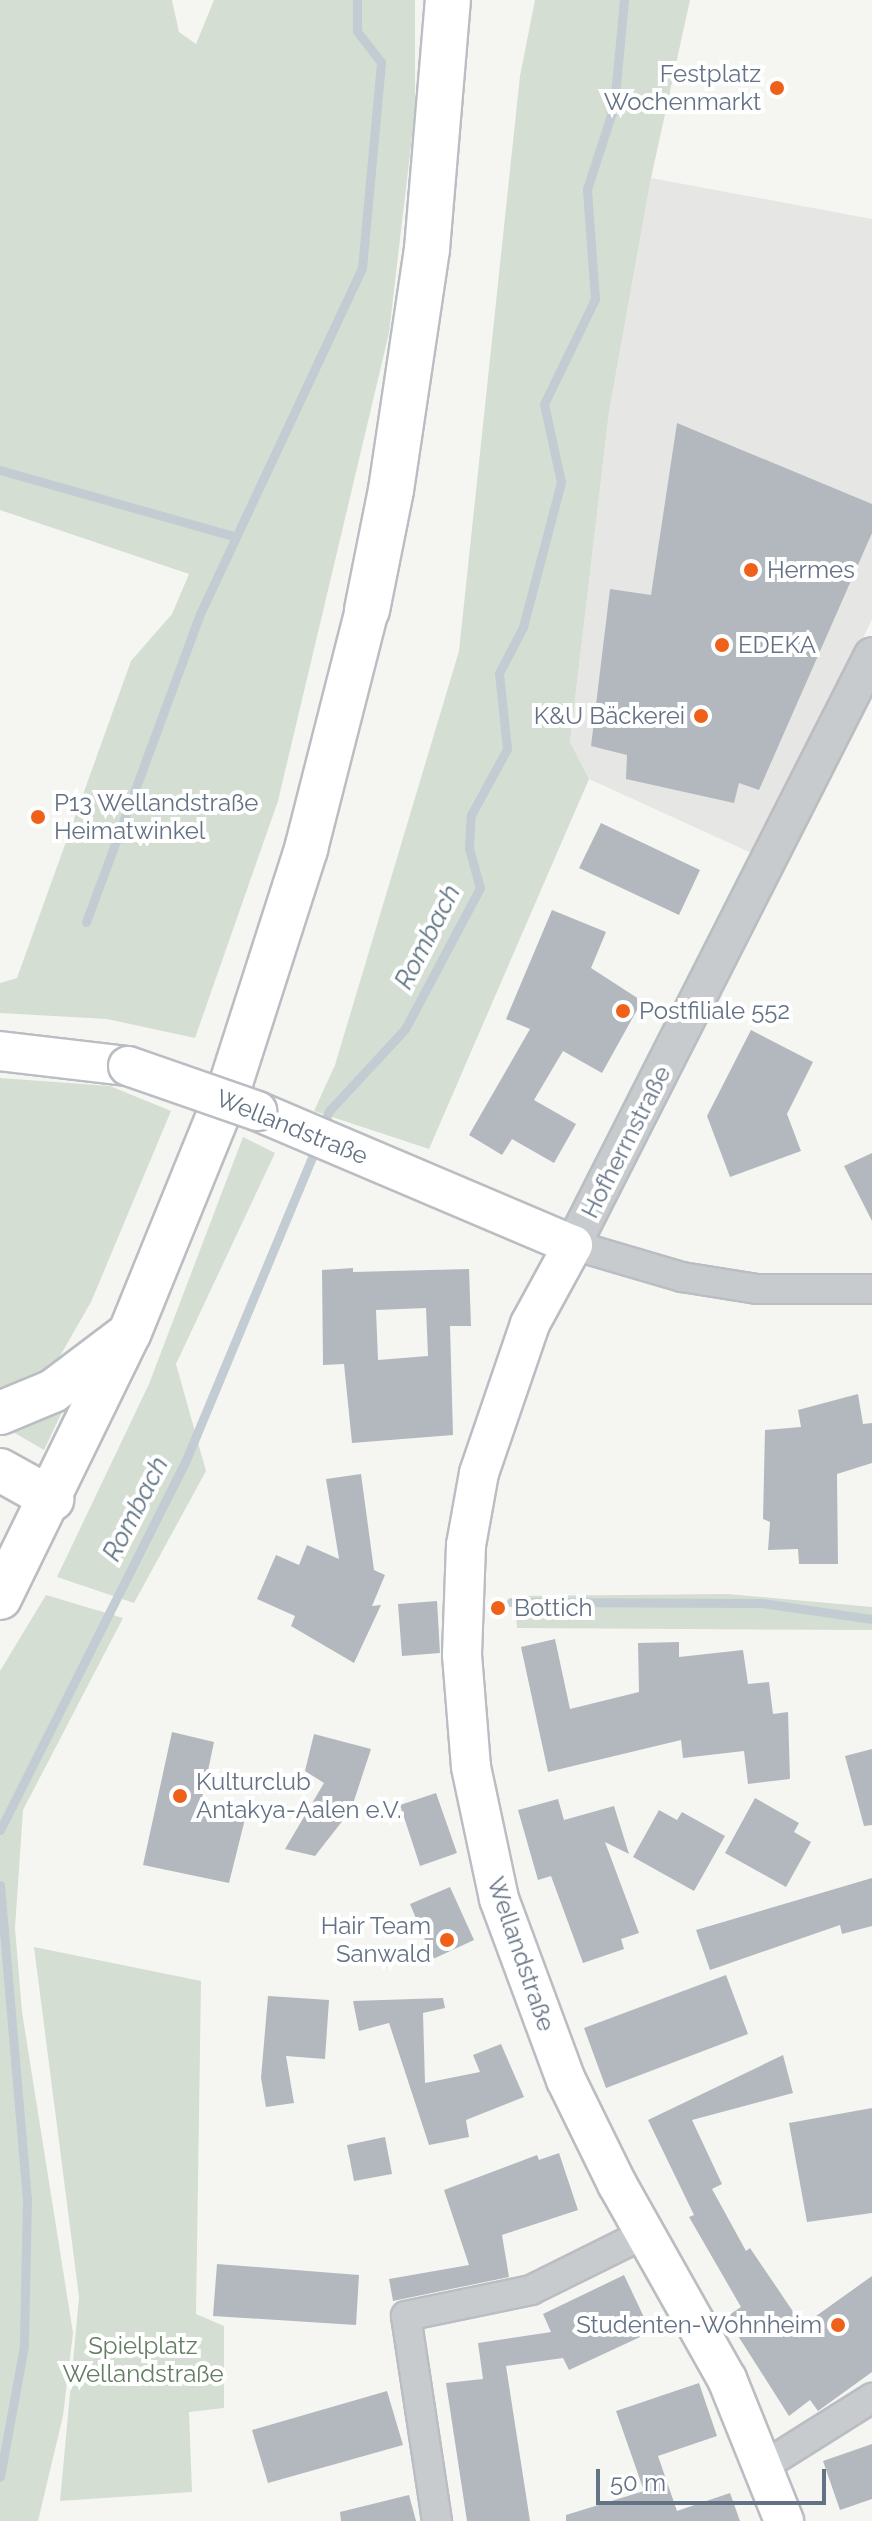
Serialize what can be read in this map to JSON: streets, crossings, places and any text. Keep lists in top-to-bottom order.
{
  "streets": {
    "main road": ["Wellandstraße", "Hofherrnstraße"]
  },
  "crossings": [
    ["Wellandstraße", "Hofherrnstraße"]
  ],
  "water": ["Rombach"],
  "parks": ["Spielplatz Wellandstraße"],
  "places": [
    "Festplatz Wochenmarkt",
    "Hermes",
    "EDEKA",
    "K&U Bäckerei",
    "P13 Wellandstraße Heimatwinkel",
    "Postfiliale 552",
    "Bottich",
    "Kulturclub Antakya-Aalen e.V.",
    "Hair Team Sanwald",
    "Studenten-Wohnheim"
  ],
  "scale_bar": "50 m"
}
